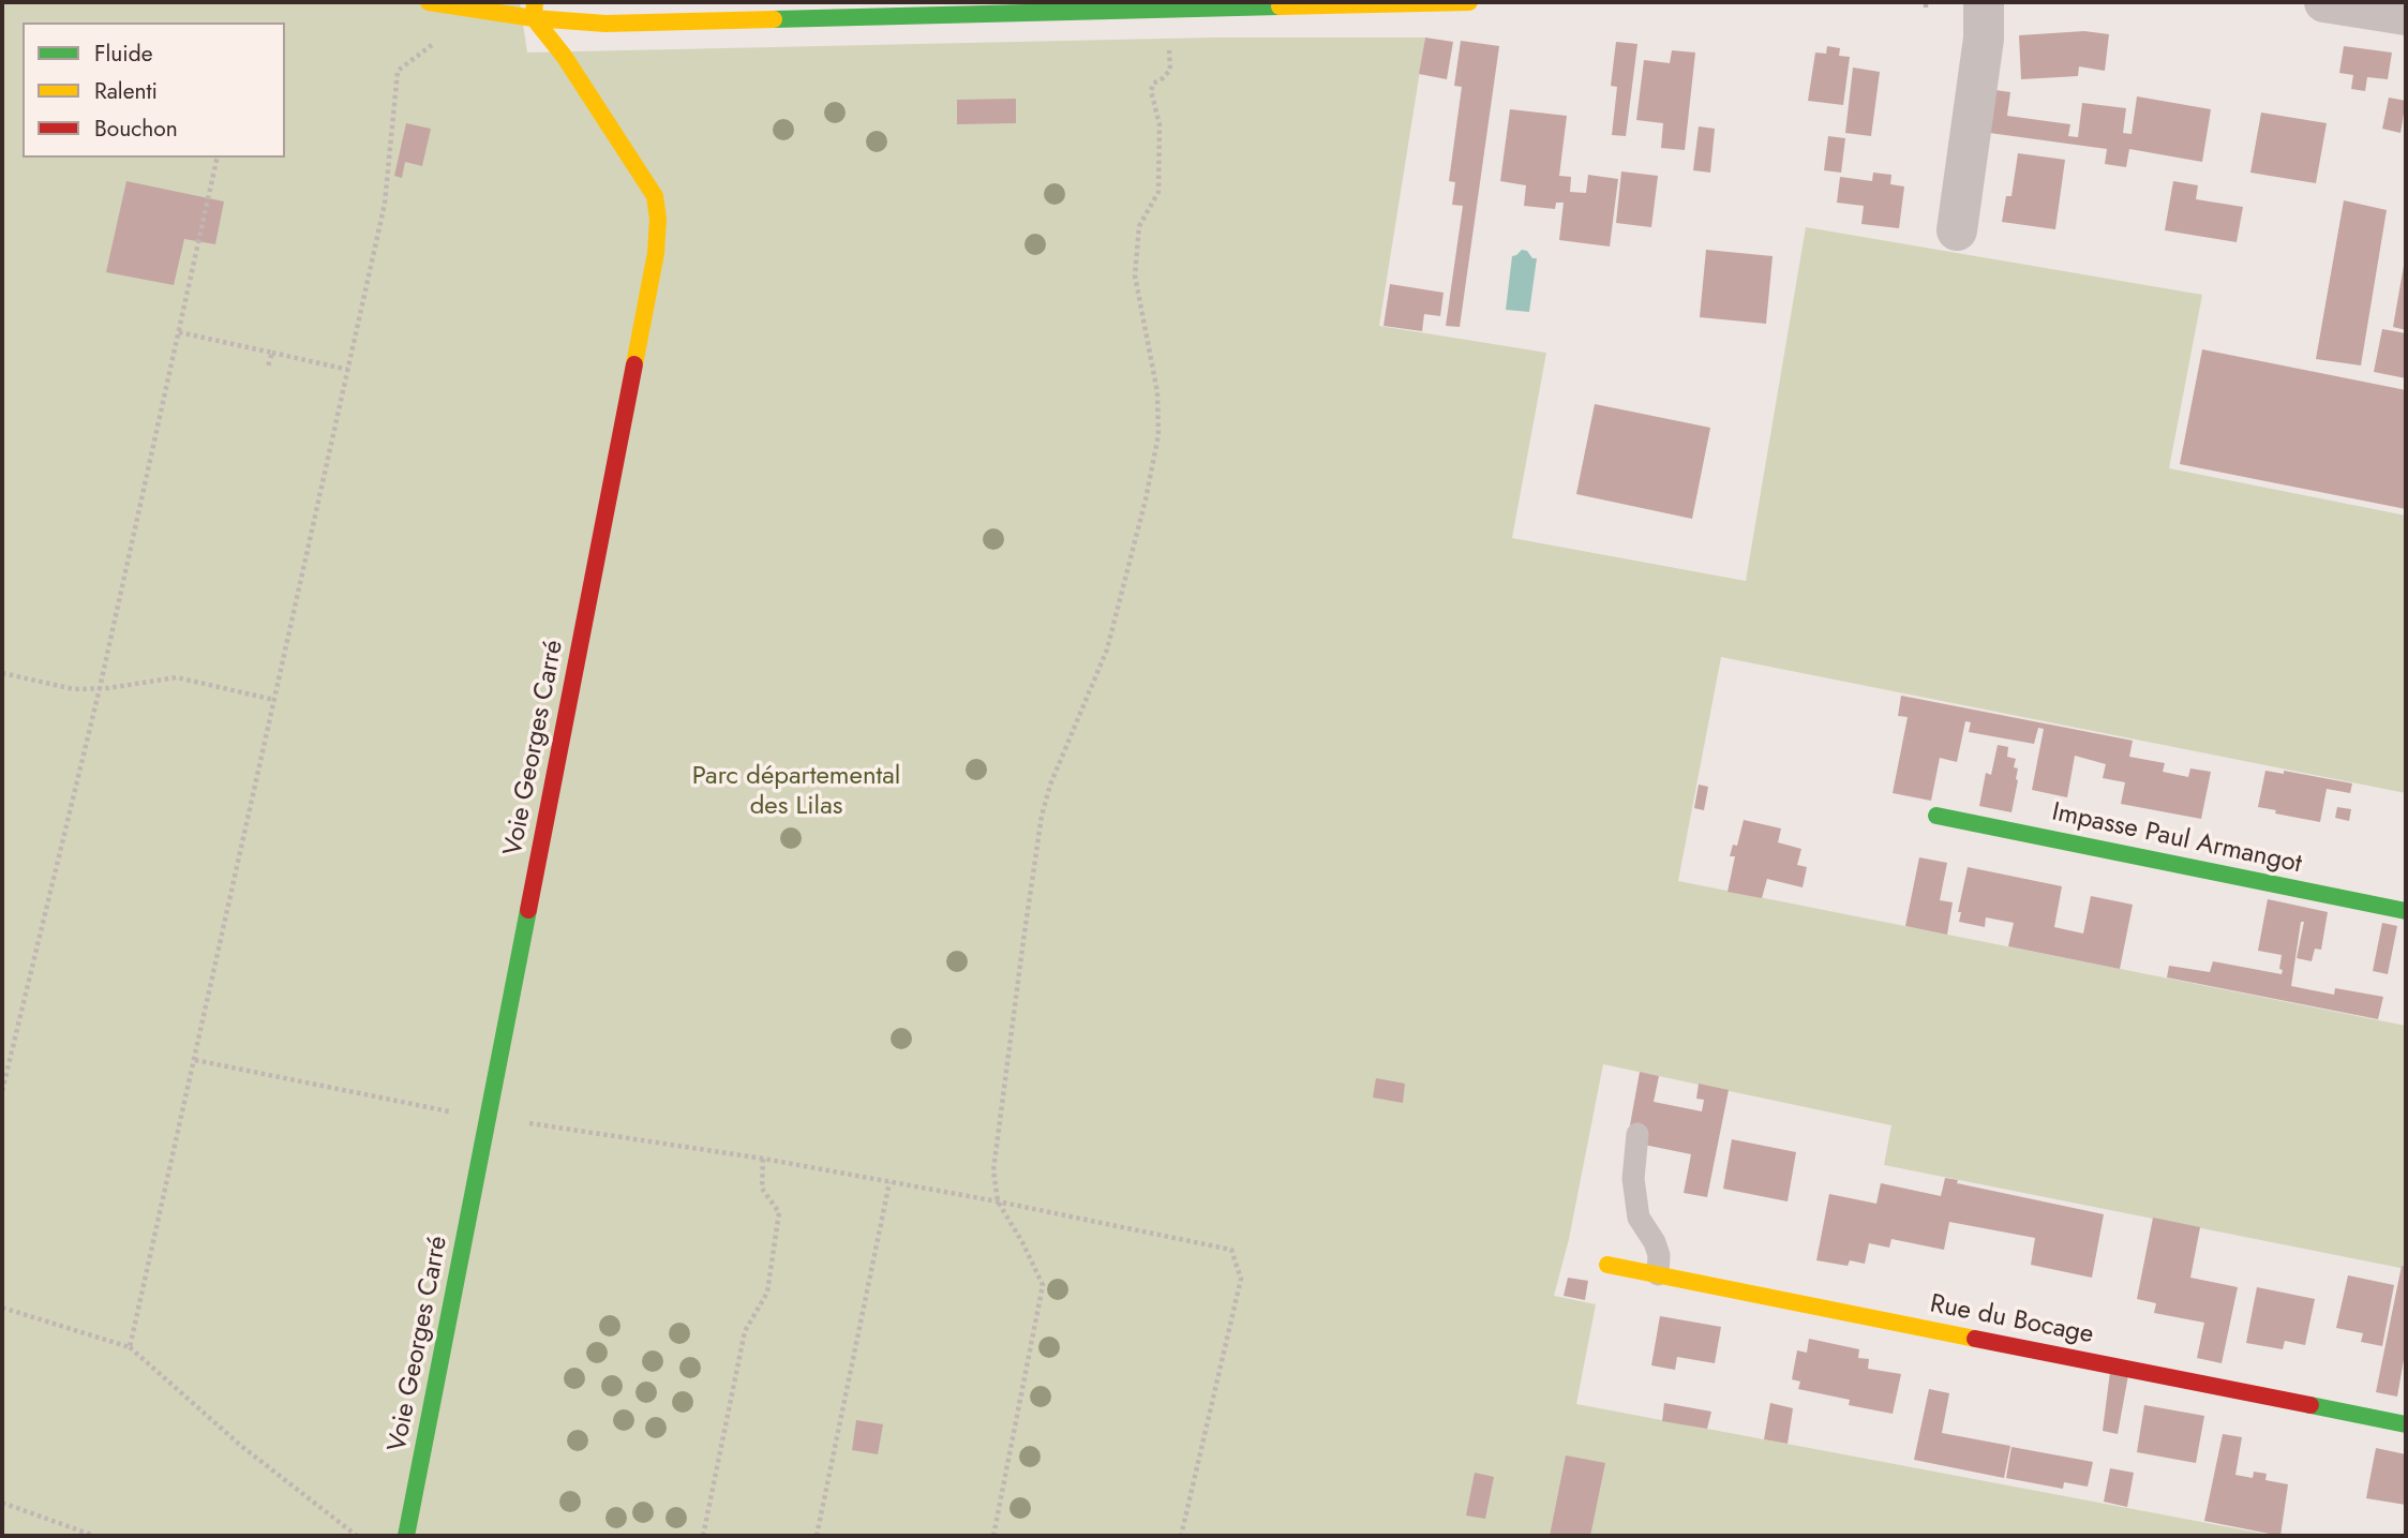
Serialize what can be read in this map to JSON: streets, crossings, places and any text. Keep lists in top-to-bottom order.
{
  "streets": {
    "street": ["Voie Georges Carré", "Impasse Paul Armangot", "Rue du Bocage"]
  },
  "parks": ["Parc départemental des Lilas"],
  "legend": ["Fluide", "Ralenti", "Bouchon"]
}
